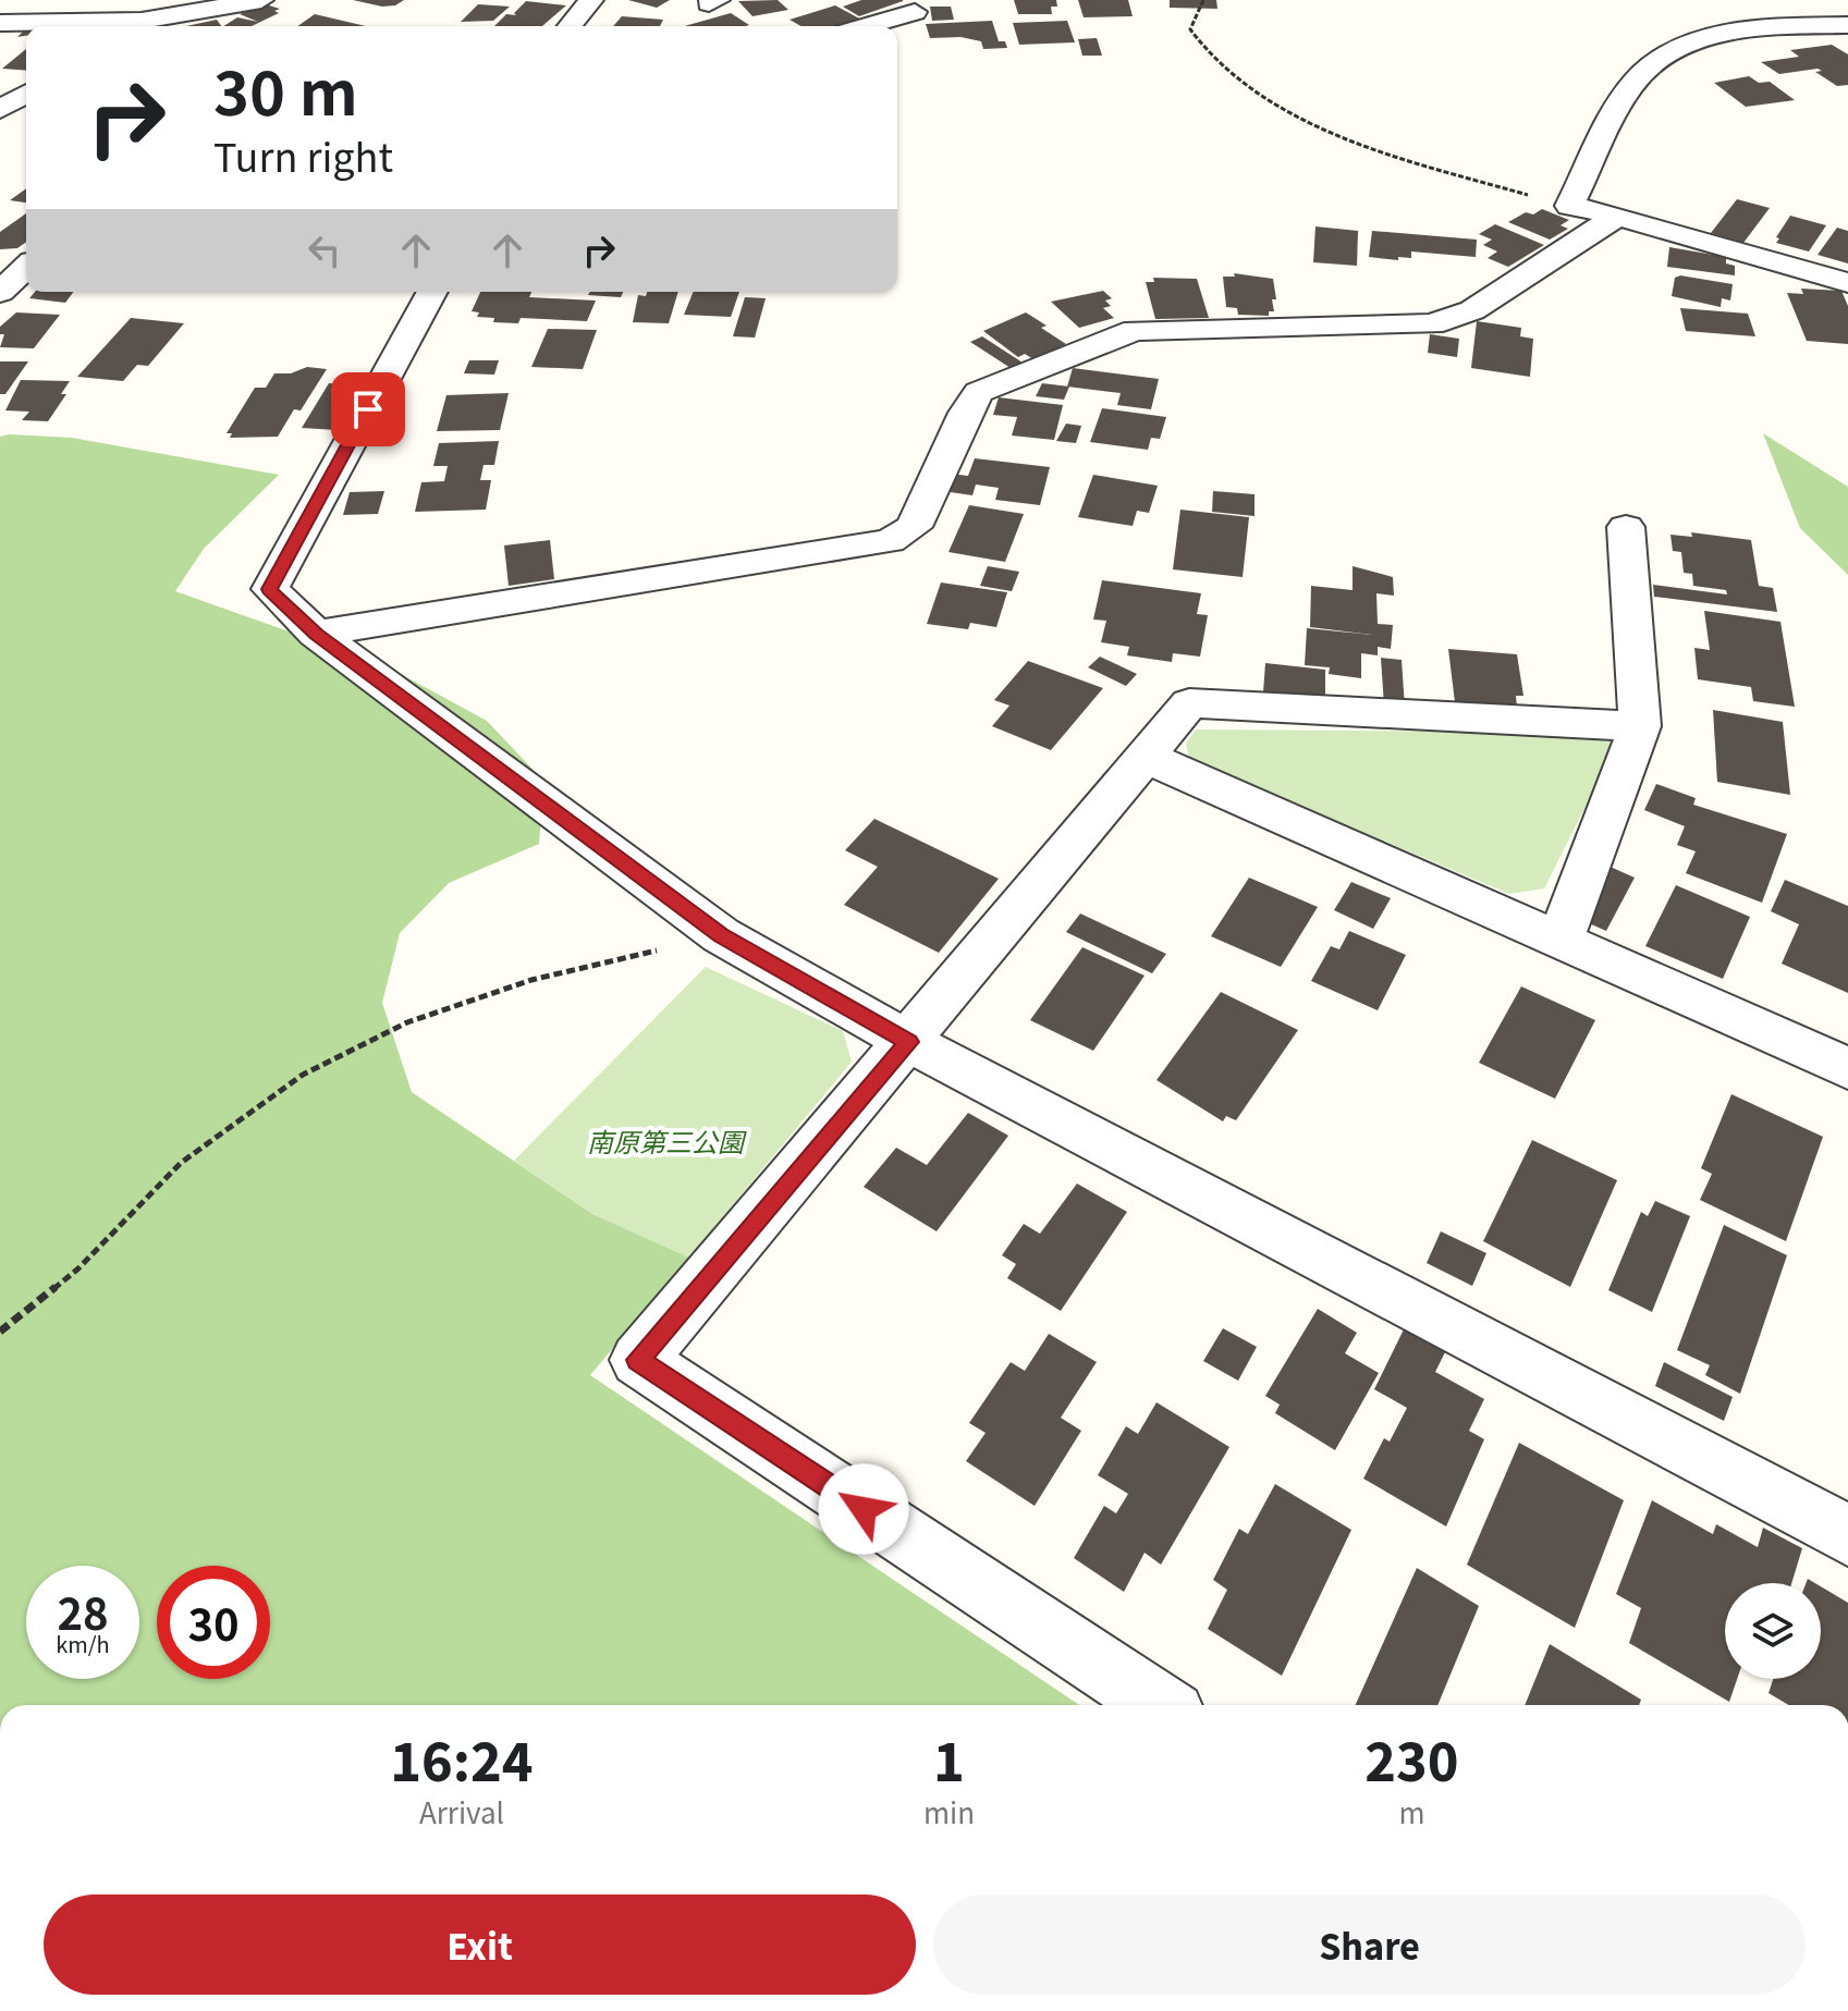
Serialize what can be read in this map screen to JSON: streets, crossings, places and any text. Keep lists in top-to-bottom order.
{
  "parks": ["南原第三公園"],
  "page": {
    "turn": ["30 m", "Turn right"],
    "speed": "28 km/h",
    "limit": "30",
    "eta": [
      "16:24",
      "Arrival",
      "1",
      "min",
      "230",
      "m"
    ],
    "buttons": ["Exit", "Share"]
  }
}
